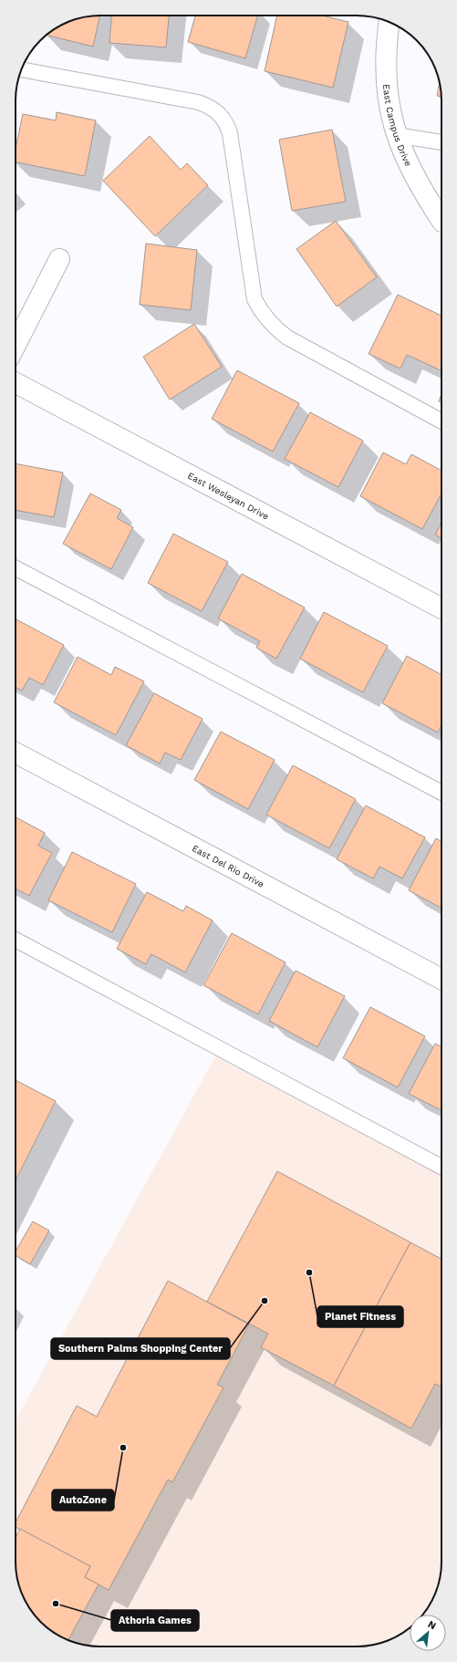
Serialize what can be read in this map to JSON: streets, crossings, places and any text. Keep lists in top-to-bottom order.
{
  "streets": {
    "street": ["East Campus Drive", "East Wesleyan Drive", "East Del Rio Drive"]
  },
  "places": [
    "Planet Fitness",
    "Southern Palms Shopping Center",
    "AutoZone",
    "Athoria Games"
  ],
  "north": "top right"
}
